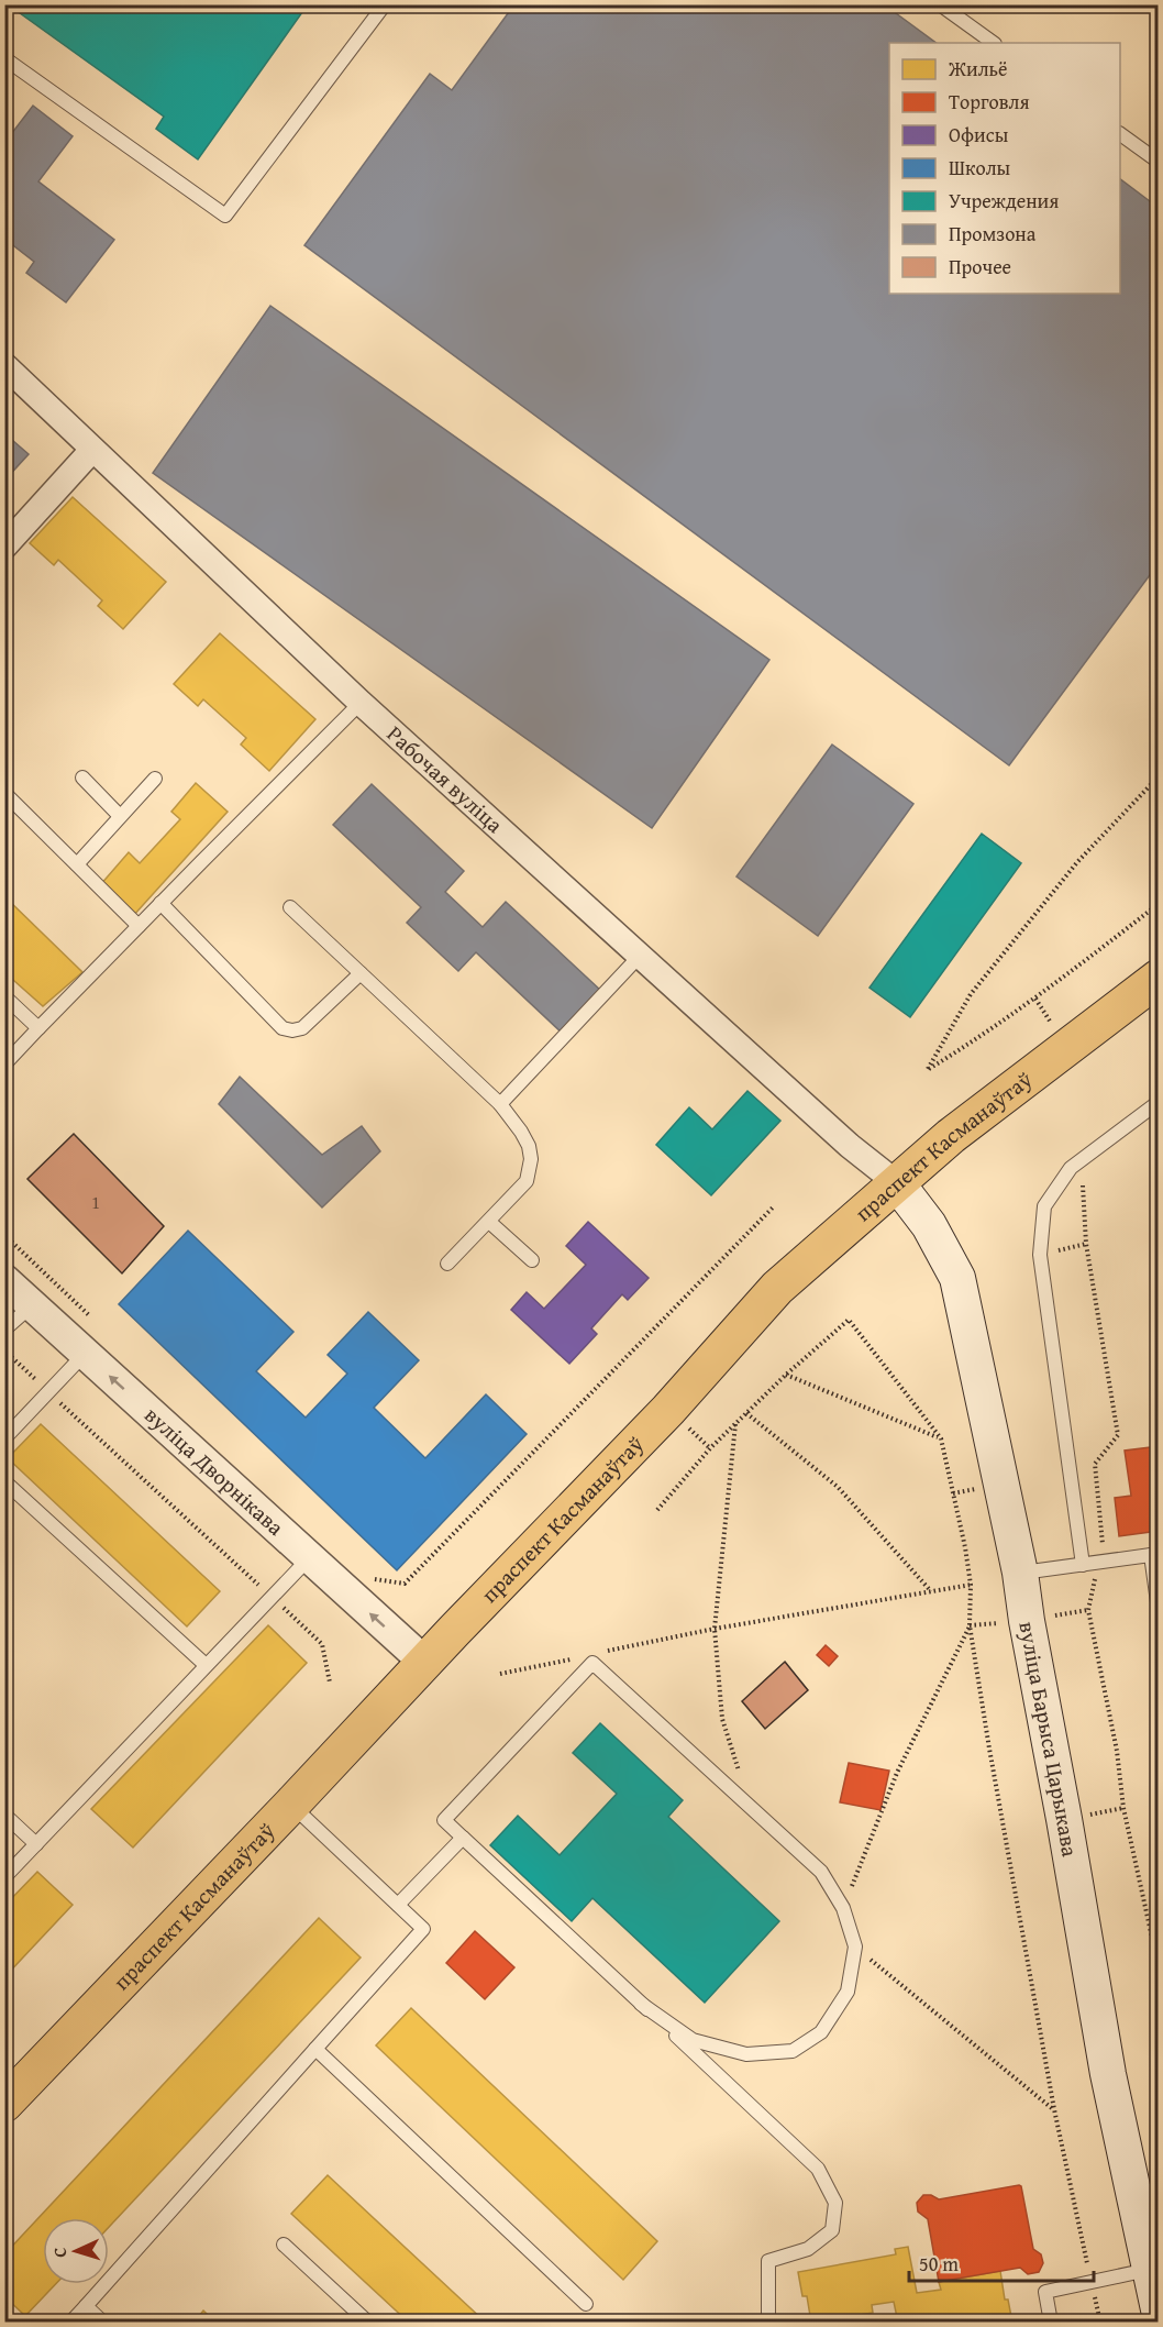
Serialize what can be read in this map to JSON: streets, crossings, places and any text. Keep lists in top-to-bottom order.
{
  "streets": {
    "main road": ["праспект Касманаўтаў", "вуліца Барыса Царыкава"],
    "street": ["Рабочая вуліца", "вуліца Дворнікава"]
  },
  "crossings": [
    ["Рабочая вуліца", "праспект Касманаўтаў"],
    ["Рабочая вуліца", "вуліца Барыса Царыкава"],
    ["праспект Касманаўтаў", "вуліца Дворнікава"],
    ["праспект Касманаўтаў", "вуліца Барыса Царыкава"]
  ],
  "one_way": ["вуліца Дворнікава"],
  "house_numbers": ["1"],
  "legend": [
    "Жильё",
    "Торговля",
    "Офисы",
    "Школы",
    "Учреждения",
    "Промзона",
    "Прочее"
  ],
  "scale_bar": "50 m",
  "north": "left"
}
